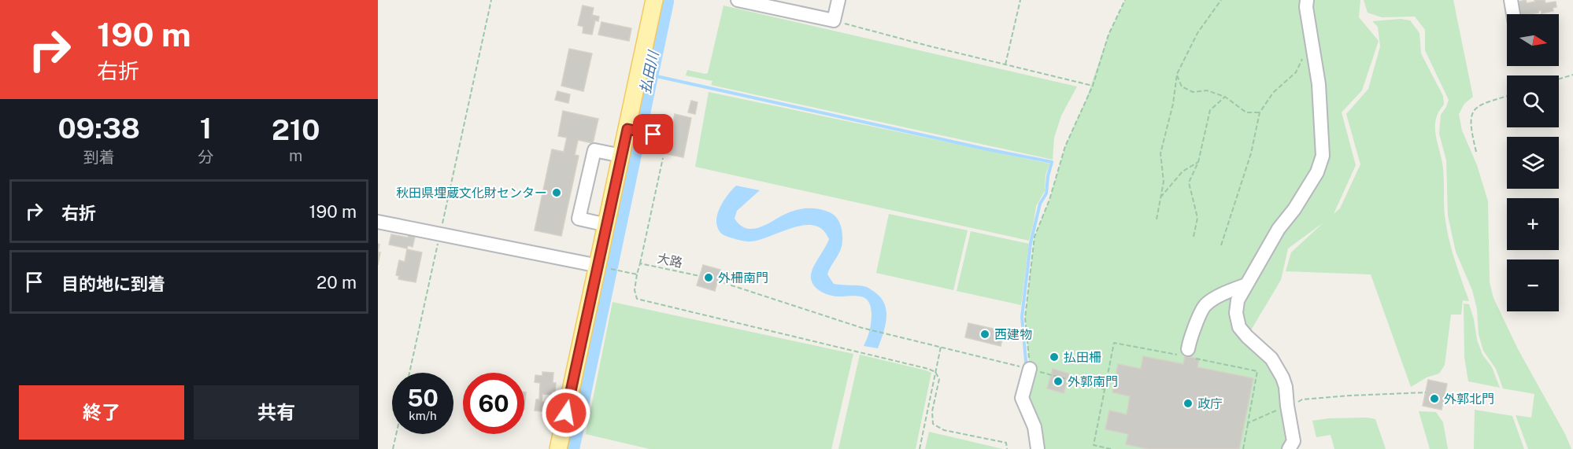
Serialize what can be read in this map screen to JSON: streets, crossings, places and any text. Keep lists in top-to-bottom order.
{
  "streets": {
    "path": ["大路"]
  },
  "water": ["払田川"],
  "places": [
    "秋田県埋蔵文化財センター",
    "外柵南門",
    "西建物",
    "払田柵",
    "外郭南門",
    "外郭北門",
    "政庁"
  ],
  "north": "right",
  "page": {
    "turn": ["190 m", "右折"],
    "map_buttons": ["+", "−"],
    "eta": [
      "09:38",
      "到着",
      "1",
      "分",
      "210",
      "m"
    ],
    "list": [
      {
        "name": "右折",
        "value": "190 m"
      },
      {
        "name": "目的地に到着",
        "value": "20 m"
      }
    ],
    "speed": "50 km/h",
    "limit": "60",
    "buttons": ["終了", "共有"]
  }
}
